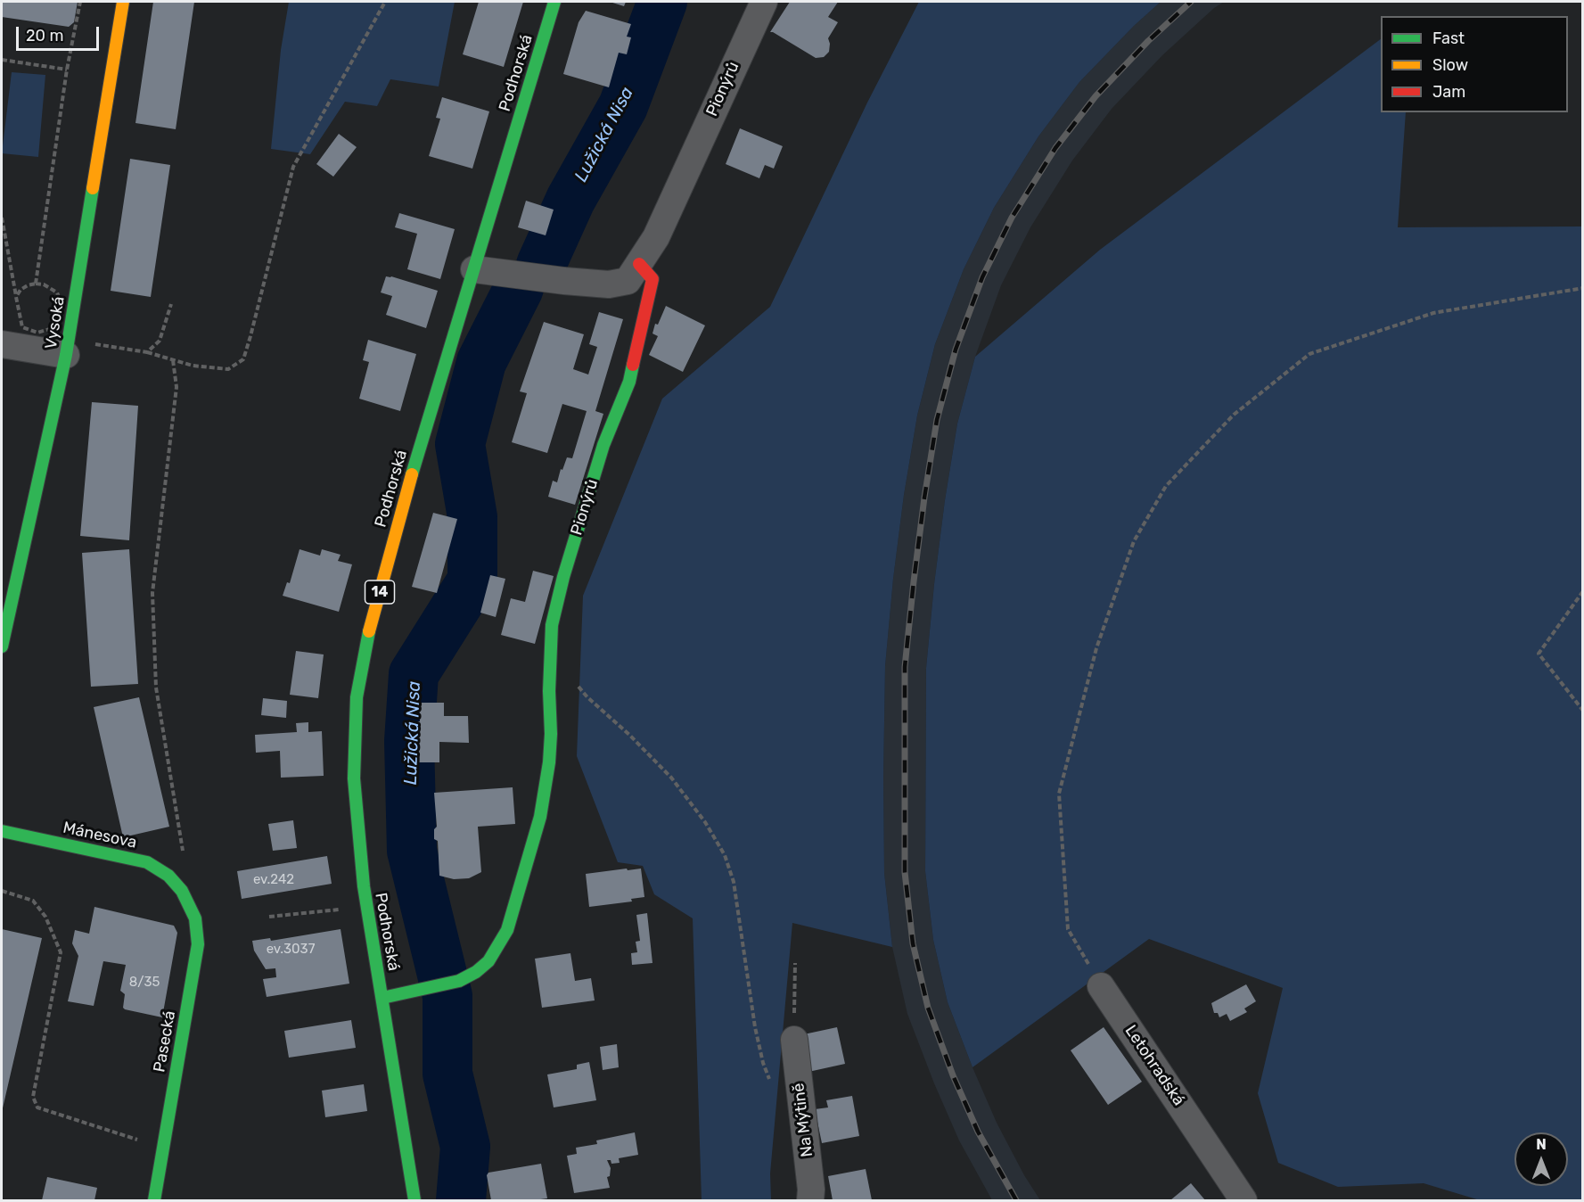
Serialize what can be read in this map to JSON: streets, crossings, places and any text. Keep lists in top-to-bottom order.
{
  "streets": {
    "street": [
      "Podhorská",
      "Pionýrů",
      "Vysoká",
      "14",
      "Mánesova",
      "Pasecká",
      "Letohradská",
      "Na Mýtině"
    ]
  },
  "crossings": [
    ["Podhorská", "Pionýrů"],
    ["Mánesova", "Pasecká"]
  ],
  "water": ["Lužická Nisa"],
  "house_numbers": ["ev.242", "ev.3037", "8/35"],
  "legend": ["Fast", "Slow", "Jam"],
  "scale_bar": "20 m",
  "north": "top"
}
